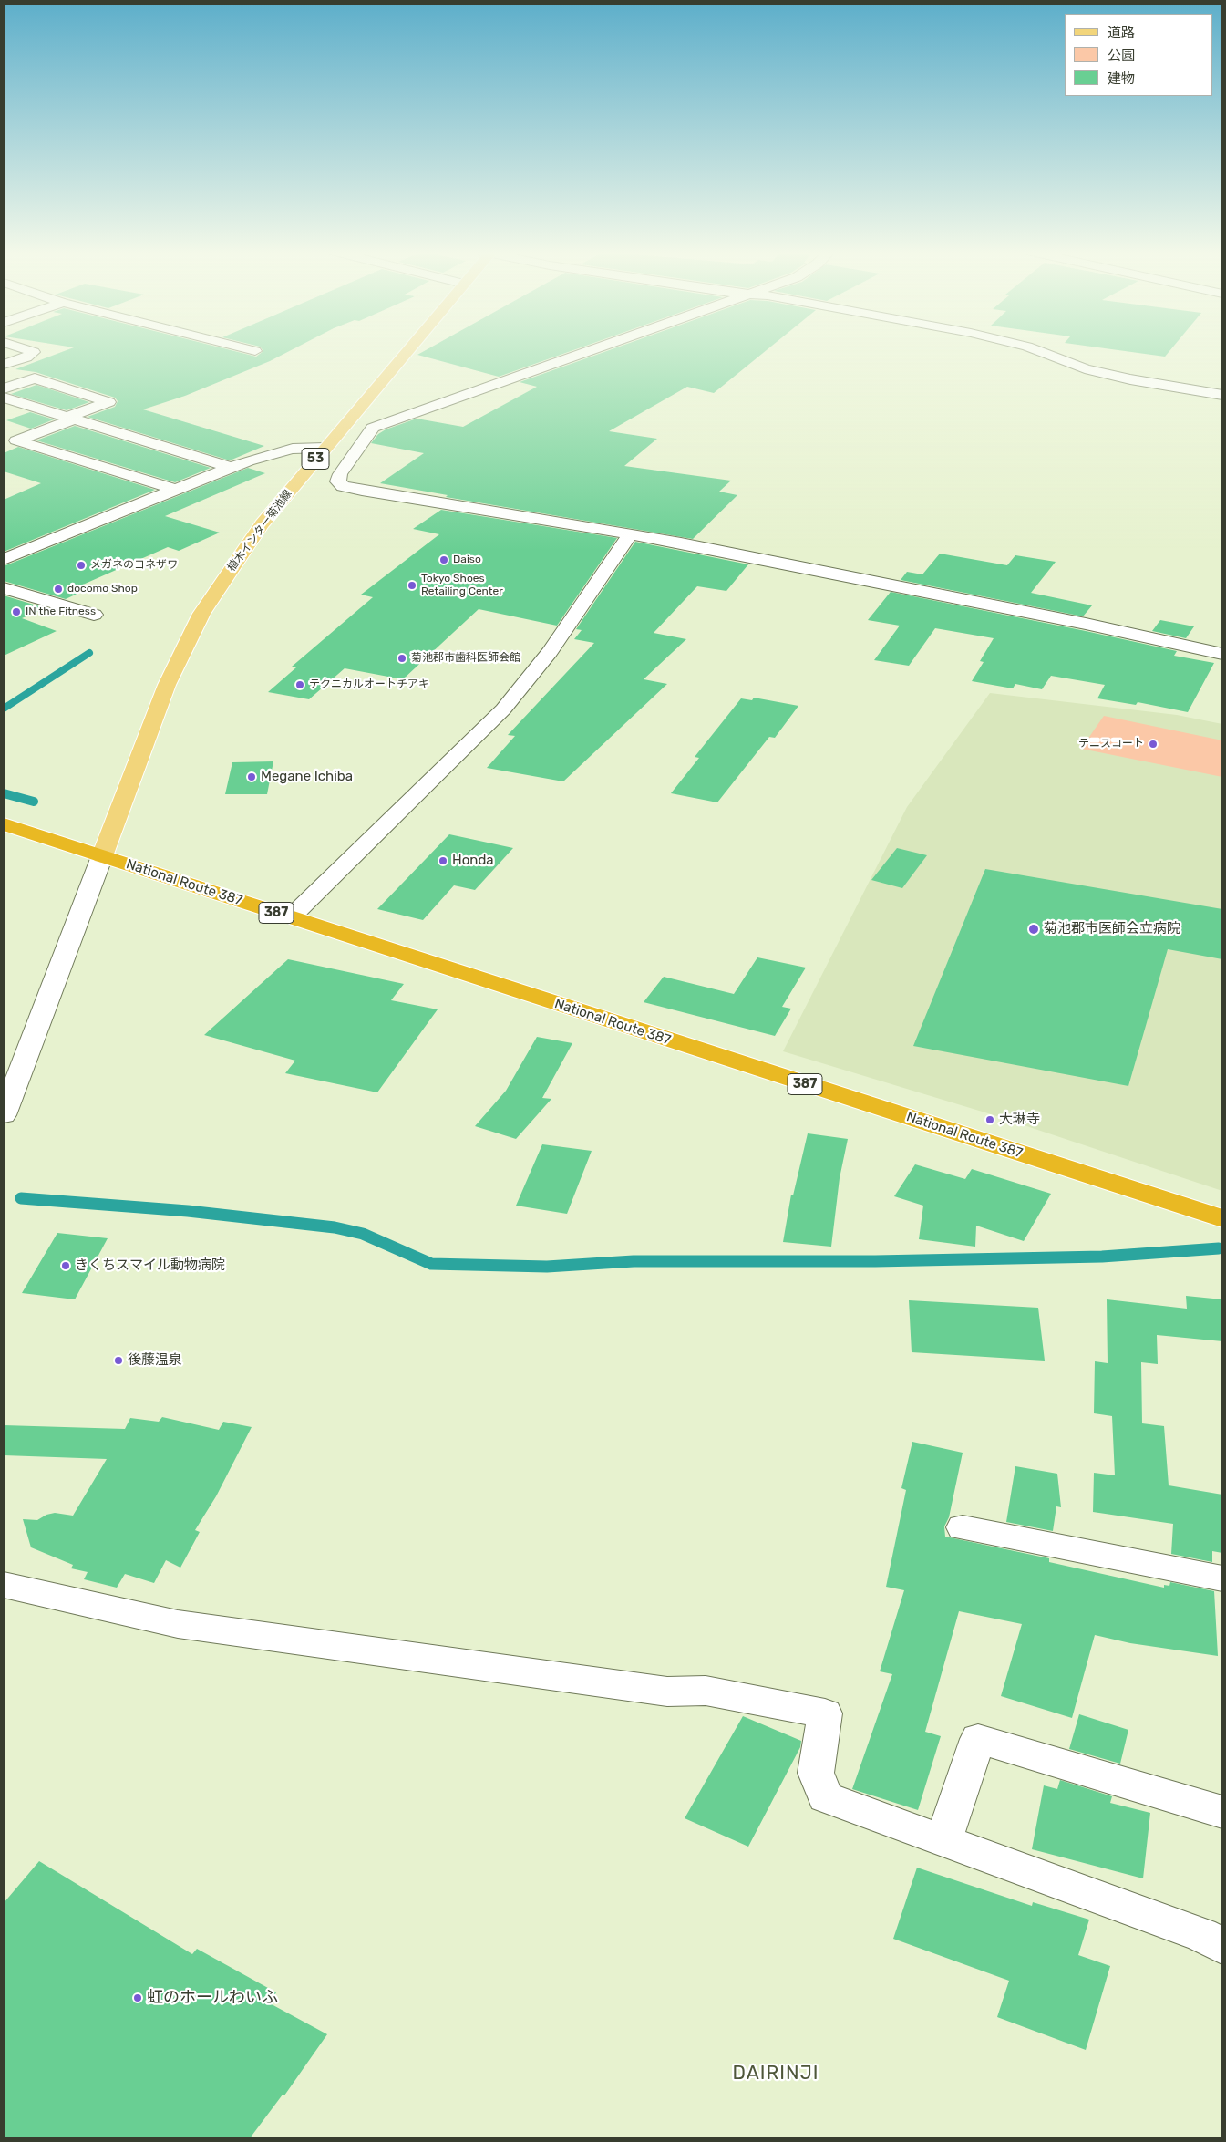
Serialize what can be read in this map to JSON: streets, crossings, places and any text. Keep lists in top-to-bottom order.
{
  "streets": {
    "highway": ["National Route 387", "387"],
    "main road": ["53", "植木インター菊池線"]
  },
  "crossings": [
    ["植木インター菊池線", "National Route 387"]
  ],
  "districts": ["DAIRINJI"],
  "places": [
    "Daiso",
    "メガネのヨネザワ",
    "Tokyo Shoes Retailing Center",
    "docomo Shop",
    "IN the Fitness",
    "菊池郡市歯科医師会館",
    "テクニカルオートチアキ",
    "テニスコート",
    "Megane Ichiba",
    "Honda",
    "菊池郡市医師会立病院",
    "大琳寺",
    "きくちスマイル動物病院",
    "後藤温泉",
    "虹のホールわいふ"
  ],
  "legend": ["道路", "公園", "建物"]
}
